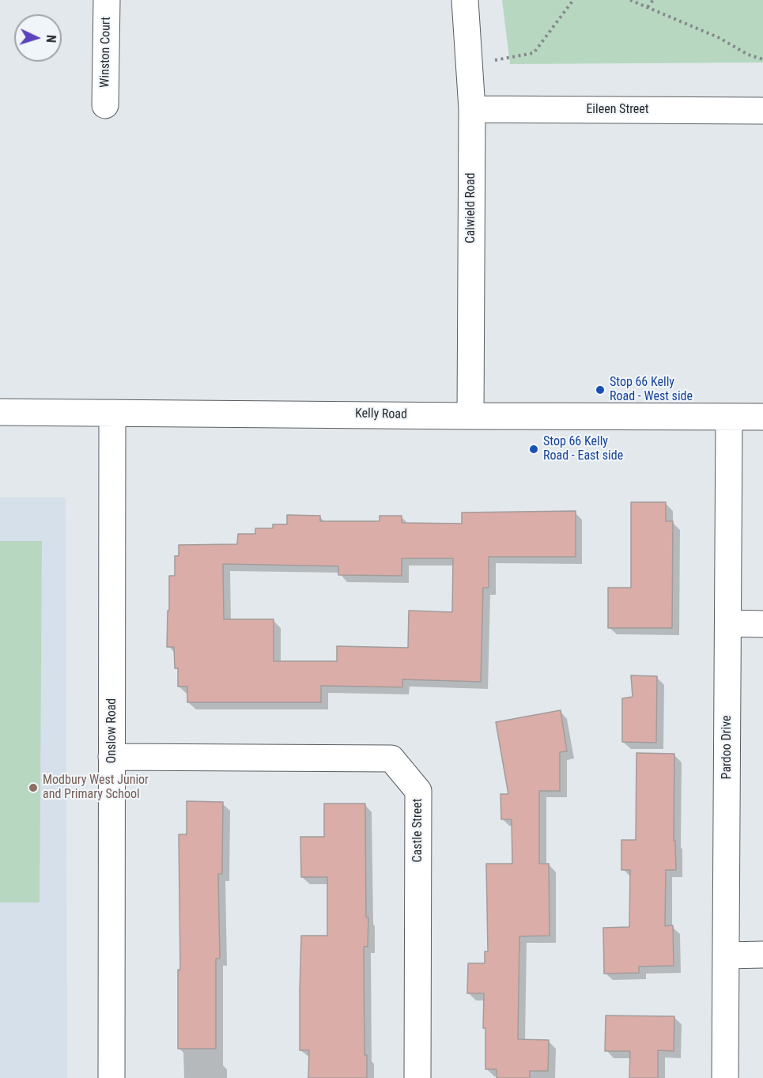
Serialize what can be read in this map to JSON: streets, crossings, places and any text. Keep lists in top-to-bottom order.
{
  "streets": {
    "street": [
      "Winston Court",
      "Eileen Street",
      "Calwield Road",
      "Kelly Road",
      "Onslow Road",
      "Pardoo Drive",
      "Castle Street"
    ]
  },
  "crossings": [
    ["Eileen Street", "Calwield Road"],
    ["Calwield Road", "Kelly Road"],
    ["Kelly Road", "Onslow Road"],
    ["Kelly Road", "Pardoo Drive"],
    ["Onslow Road", "Castle Street"]
  ],
  "places": ["Stop 66 Kelly Road - West side", "Stop 66 Kelly Road - East side", "Modbury West Junior and Primary School"],
  "north": "right"
}
